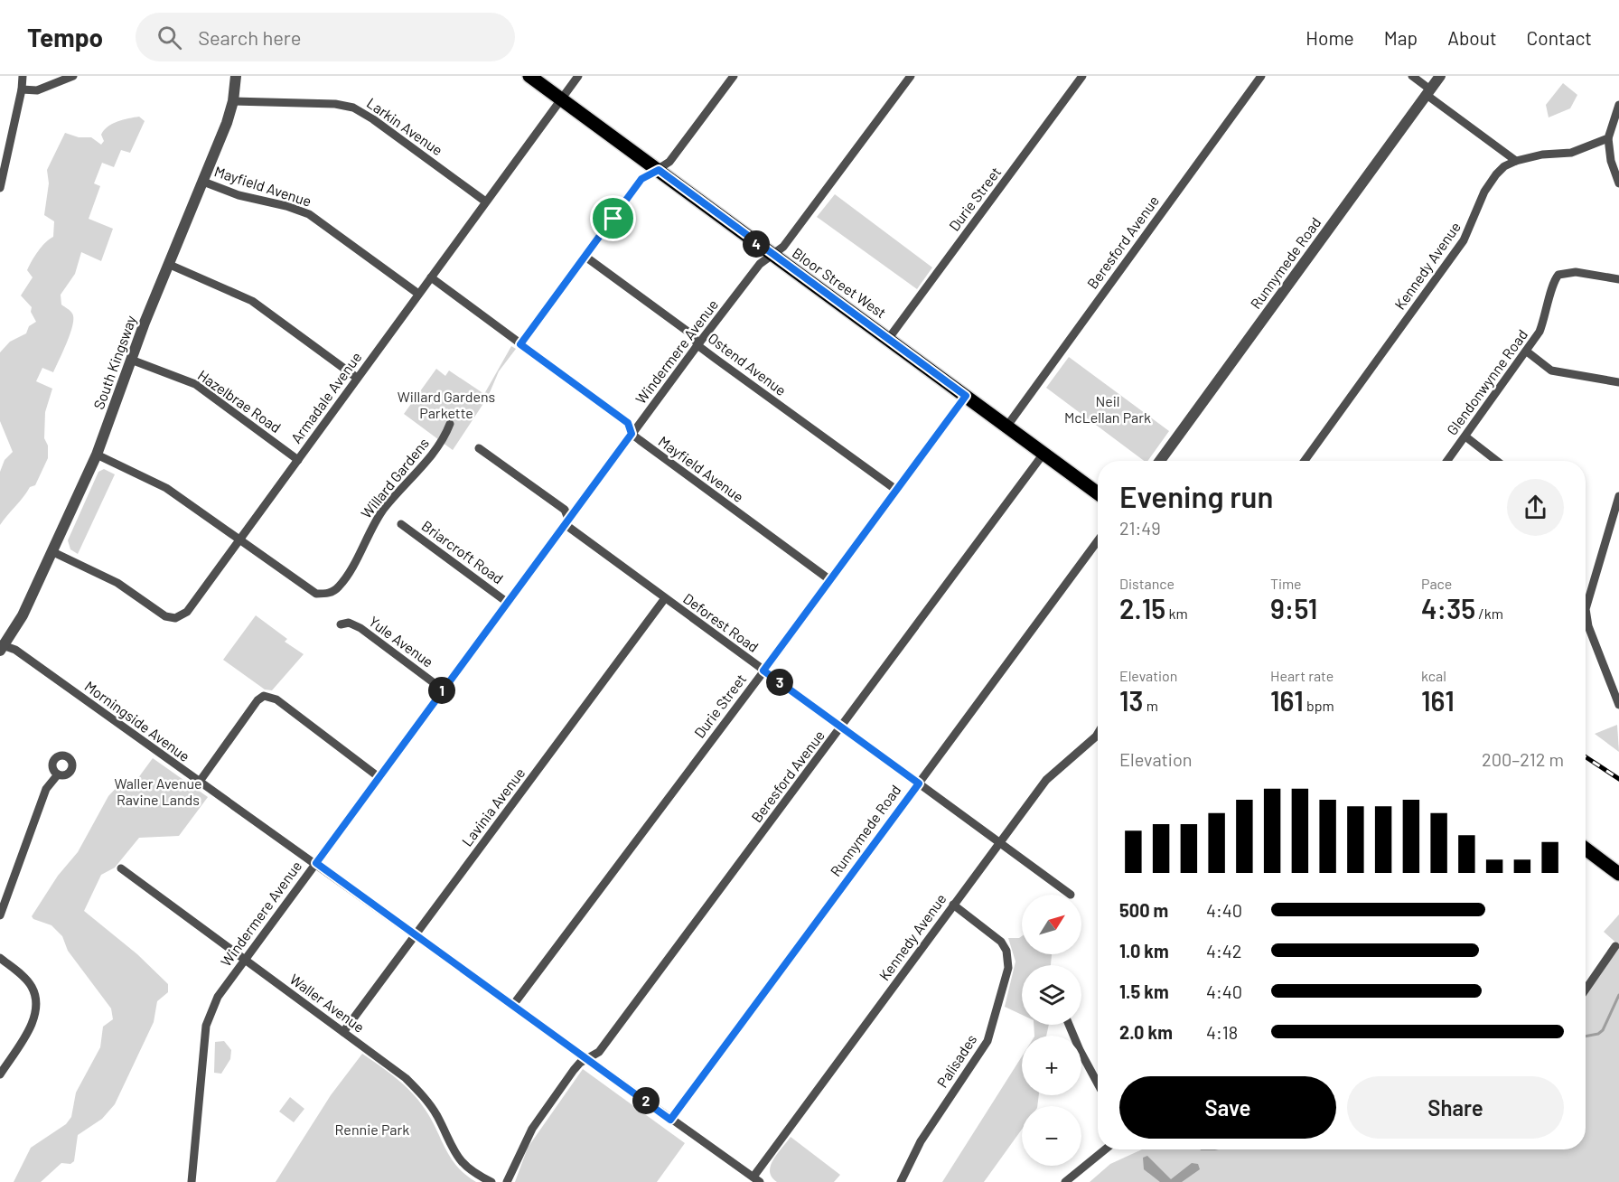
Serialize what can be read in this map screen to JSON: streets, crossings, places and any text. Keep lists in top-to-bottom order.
{
  "streets": {
    "main road": ["Bloor Street West"],
    "street": [
      "Larkin Avenue",
      "Mayfield Avenue",
      "Durie Street",
      "Beresford Avenue",
      "Runnymede Road",
      "Kennedy Avenue",
      "Windermere Avenue",
      "South Kingsway",
      "Ostend Avenue",
      "Glendonwynne Road",
      "Armadale Avenue",
      "Hazelbrae Road",
      "Willard Gardens",
      "Briarcroft Road",
      "Deforest Road",
      "Yule Avenue",
      "Morningside Avenue",
      "Lavinia Avenue",
      "Waller Avenue",
      "Palisades"
    ]
  },
  "crossings": [
    ["Larkin Avenue", "South Kingsway"],
    ["Larkin Avenue", "Armadale Avenue"],
    ["Mayfield Avenue", "Durie Street"],
    ["Mayfield Avenue", "Windermere Avenue"],
    ["Mayfield Avenue", "South Kingsway"],
    ["Mayfield Avenue", "Armadale Avenue"],
    ["Durie Street", "Bloor Street West"],
    ["Durie Street", "Ostend Avenue"],
    ["Durie Street", "Deforest Road"],
    ["Durie Street", "Morningside Avenue"],
    ["Beresford Avenue", "Bloor Street West"],
    ["Beresford Avenue", "Deforest Road"],
    ["Beresford Avenue", "Morningside Avenue"],
    ["Runnymede Road", "Deforest Road"],
    ["Runnymede Road", "Morningside Avenue"],
    ["Kennedy Avenue", "Deforest Road"],
    ["Kennedy Avenue", "Morningside Avenue"],
    ["Kennedy Avenue", "Palisades"],
    ["Bloor Street West", "Windermere Avenue"],
    ["Bloor Street West", "Armadale Avenue"],
    ["Windermere Avenue", "Ostend Avenue"],
    ["Windermere Avenue", "Briarcroft Road"],
    ["Windermere Avenue", "Deforest Road"],
    ["Windermere Avenue", "Yule Avenue"],
    ["Windermere Avenue", "Morningside Avenue"],
    ["Windermere Avenue", "Waller Avenue"],
    ["South Kingsway", "Armadale Avenue"],
    ["South Kingsway", "Hazelbrae Road"],
    ["South Kingsway", "Morningside Avenue"],
    ["Armadale Avenue", "Hazelbrae Road"],
    ["Armadale Avenue", "Willard Gardens"],
    ["Deforest Road", "Lavinia Avenue"],
    ["Morningside Avenue", "Lavinia Avenue"],
    ["Lavinia Avenue", "Waller Avenue"]
  ],
  "parks": [
    "Willard Gardens Parkette",
    "Neil McLellan Park",
    "Waller Avenue Ravine Lands",
    "Rennie Park"
  ],
  "north": "top right",
  "page": {
    "header": "Tempo",
    "search": "Search here",
    "nav": [
      "Home",
      "Map",
      "About",
      "Contact"
    ],
    "pins": [
      "4",
      "3",
      "1",
      "2"
    ],
    "heading": ["Evening run", "21:49"],
    "stats": [
      ["Distance", "2.15 km"],
      ["Time", "9:51"],
      ["Pace", "4:35 /km"],
      ["Elevation", "13 m"],
      ["Heart rate", "161 bpm"],
      ["kcal", "161"]
    ],
    "chart": ["Elevation", "200–212 m"],
    "list": [
      {
        "name": "500 m",
        "note": "4:40"
      },
      {
        "name": "1.0 km",
        "note": "4:42"
      },
      {
        "name": "1.5 km",
        "note": "4:40"
      },
      {
        "name": "2.0 km",
        "note": "4:18"
      }
    ],
    "map_buttons": ["+", "−"],
    "buttons": ["Save", "Share"]
  }
}
